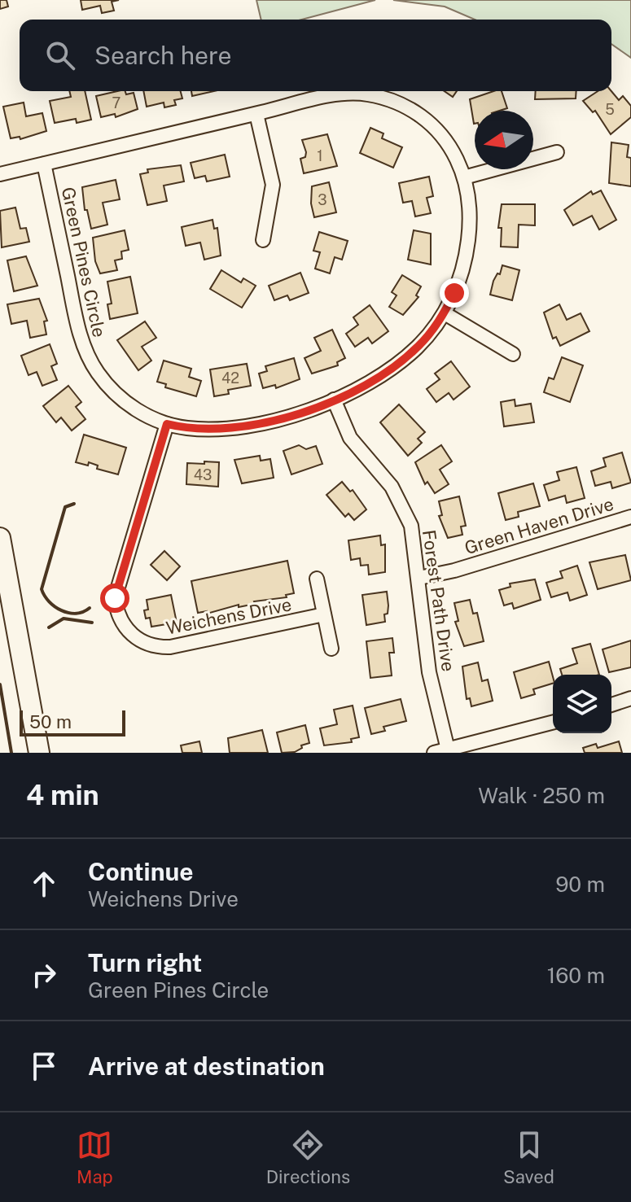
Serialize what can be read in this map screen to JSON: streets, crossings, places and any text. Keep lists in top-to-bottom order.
{
  "streets": {
    "street": [
      "Green Pines Circle",
      "Green Haven Drive",
      "Forest Path Drive",
      "Weichens Drive"
    ]
  },
  "crossings": [
    ["Green Pines Circle", "Forest Path Drive"],
    ["Green Pines Circle", "Weichens Drive"],
    ["Green Haven Drive", "Forest Path Drive"]
  ],
  "house_numbers": [
    "7",
    "5",
    "1",
    "3",
    "42",
    "43"
  ],
  "scale_bar": "50 m",
  "north": "left",
  "page": {
    "search": "Search here",
    "scale": "50 m",
    "heading": ["4 min", "Walk · 250 m"],
    "list": [
      ["Continue", "Weichens Drive", "90 m"],
      ["Turn right", "Green Pines Circle", "160 m"],
      "Arrive at destination"
    ],
    "nav": ["Map", "Directions", "Saved"]
  }
}
